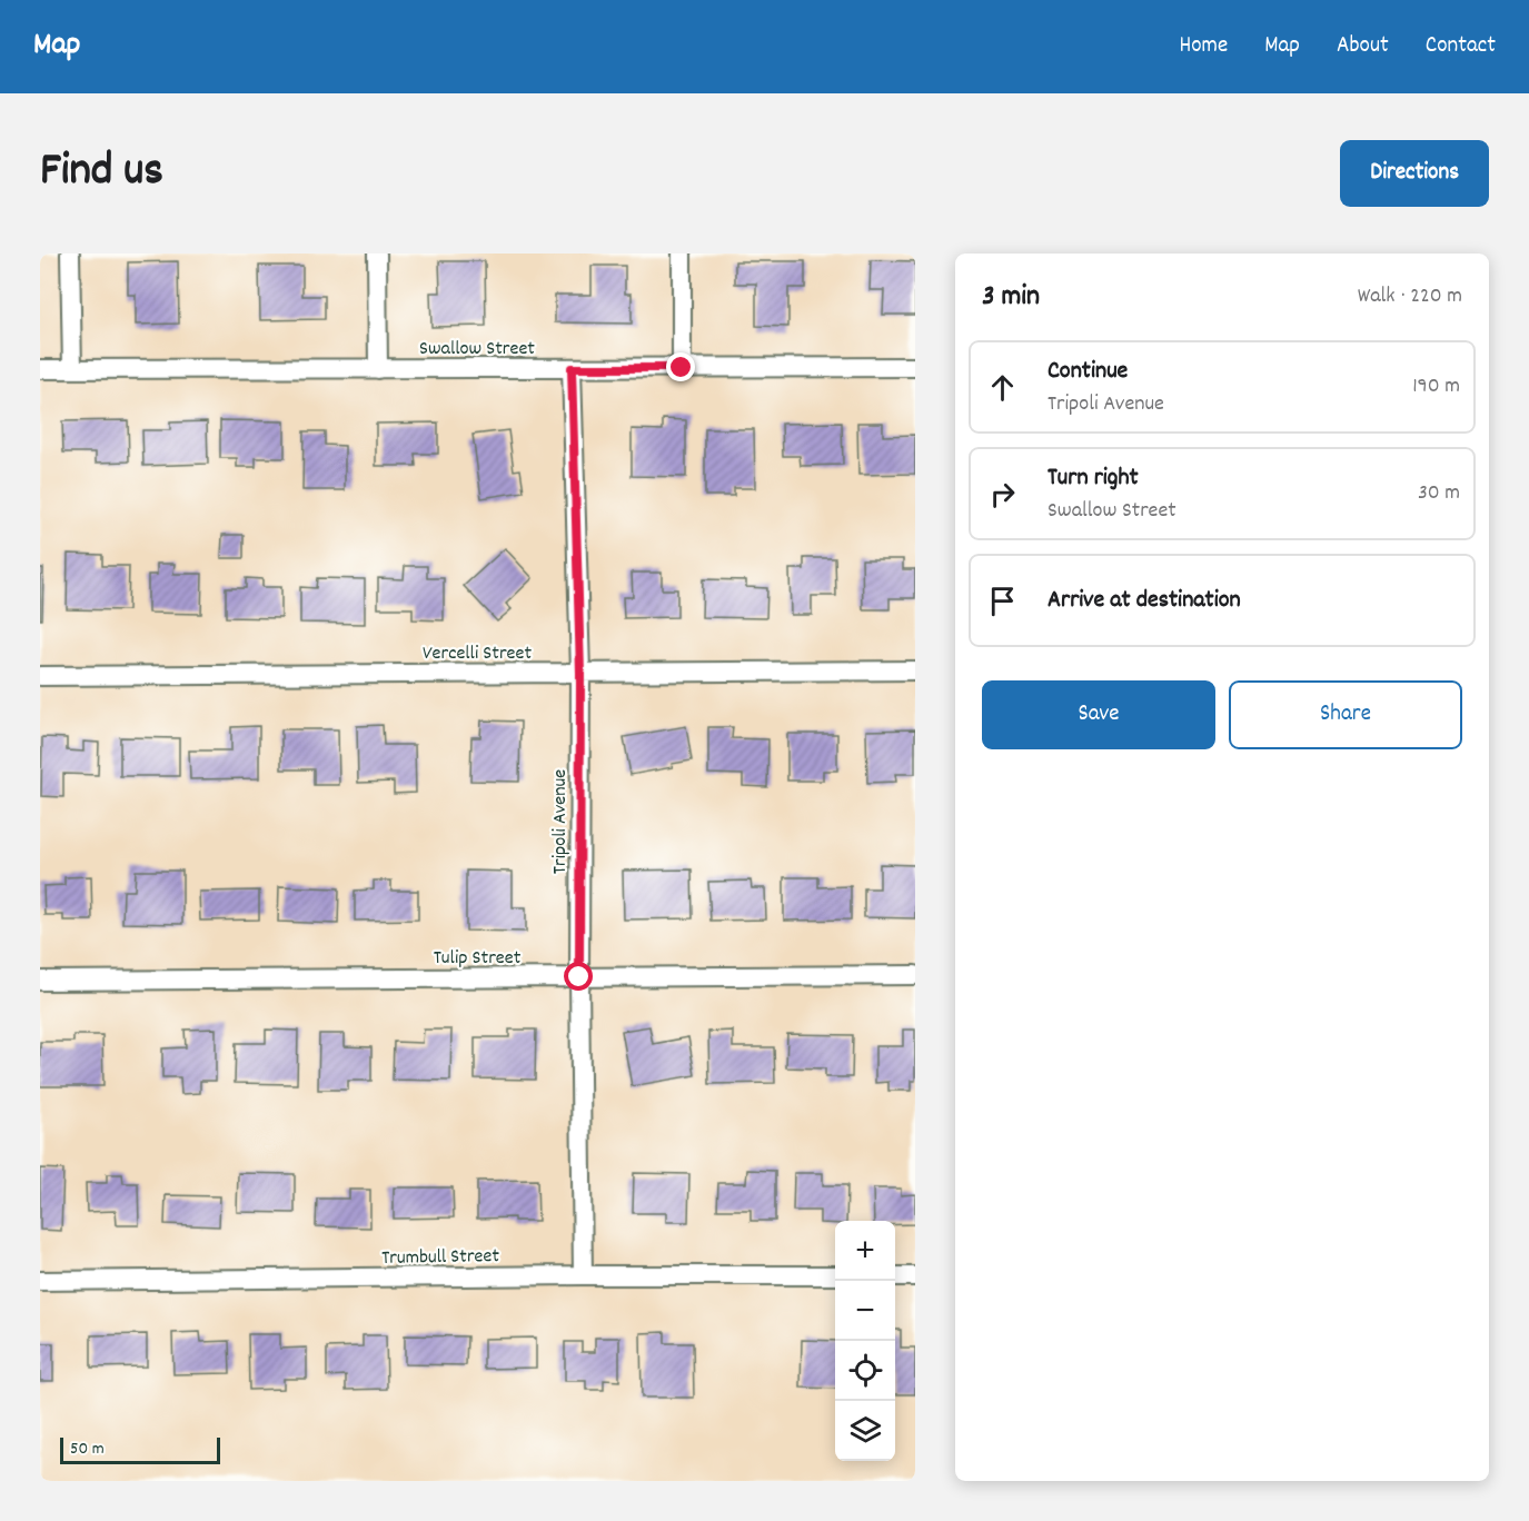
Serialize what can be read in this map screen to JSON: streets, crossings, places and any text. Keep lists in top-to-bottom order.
{
  "streets": {
    "street": [
      "Swallow Street",
      "Vercelli Street",
      "Tripoli Avenue",
      "Tulip Street",
      "Trumbull Street"
    ]
  },
  "crossings": [
    ["Swallow Street", "Tripoli Avenue"],
    ["Vercelli Street", "Tripoli Avenue"],
    ["Tripoli Avenue", "Tulip Street"],
    ["Tripoli Avenue", "Trumbull Street"]
  ],
  "scale_bar": "50 m",
  "page": {
    "header": "Map",
    "nav": [
      "Home",
      "Map",
      "About",
      "Contact"
    ],
    "title": "Find us",
    "buttons": [
      "Directions",
      ["Save", "Share"]
    ],
    "heading": ["3 min", "Walk · 220 m"],
    "list": [
      ["Continue", "Tripoli Avenue", "190 m"],
      ["Turn right", "Swallow Street", "30 m"],
      "Arrive at destination"
    ],
    "map_buttons": ["+", "−"],
    "scale": "50 m"
  }
}
